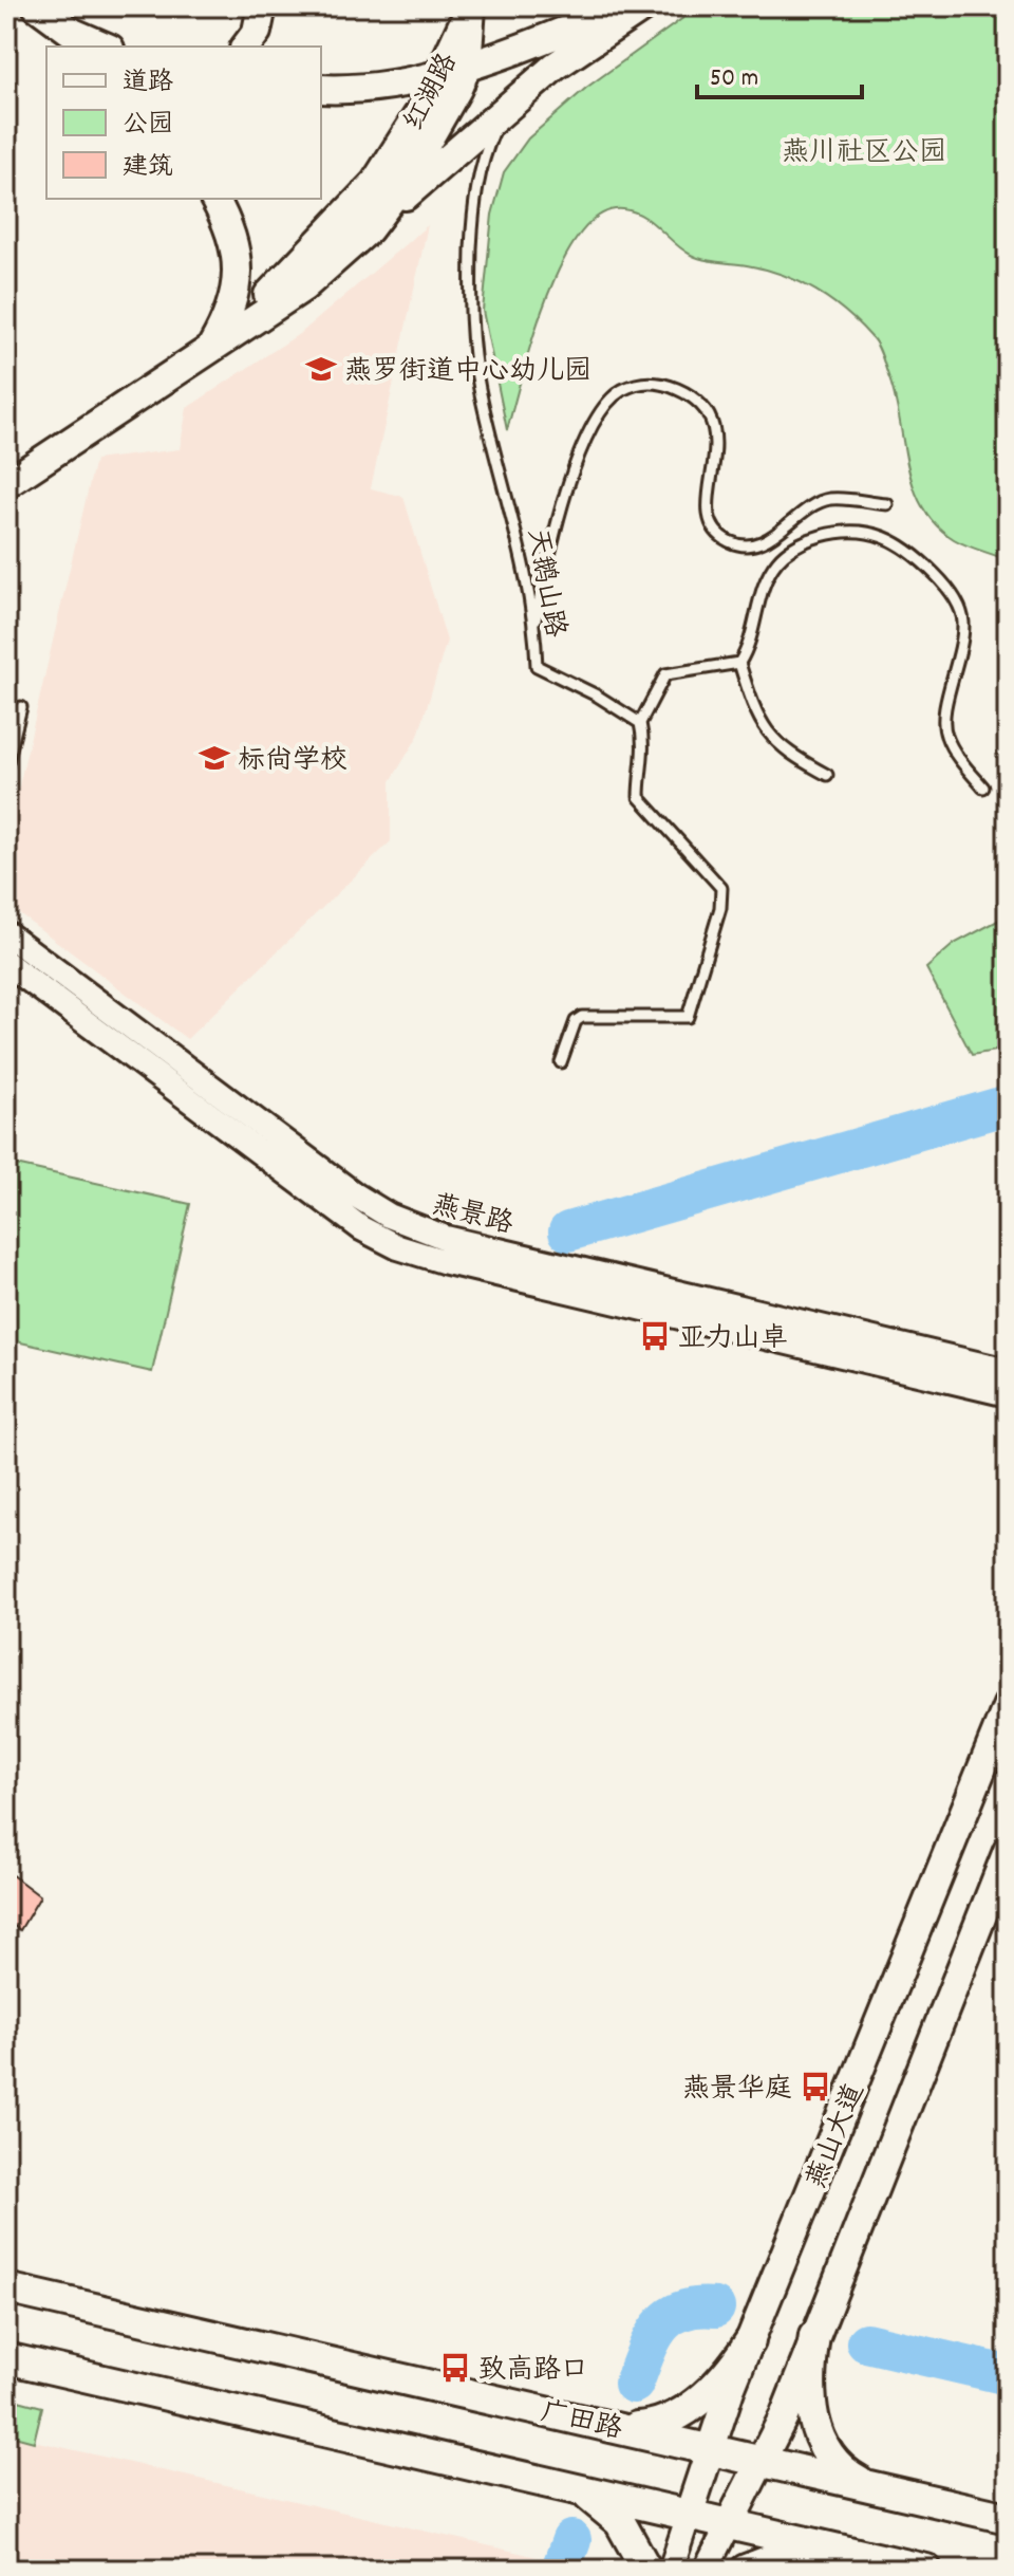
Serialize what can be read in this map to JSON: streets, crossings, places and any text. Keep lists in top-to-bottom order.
{
  "streets": {
    "main road": ["红湖路", "燕山大道", "广田路"],
    "street": ["燕景路"],
    "lane": ["天鹅山路"]
  },
  "crossings": [
    ["燕山大道", "广田路"]
  ],
  "parks": ["燕川社区公园"],
  "places": {
    "school or university": ["燕罗街道中心幼儿园", "标尚学校"],
    "bus stop": ["亚力山卓", "燕景华庭", "致高路口"]
  },
  "legend": ["道路", "公园", "建筑"],
  "scale_bar": "50 m"
}
